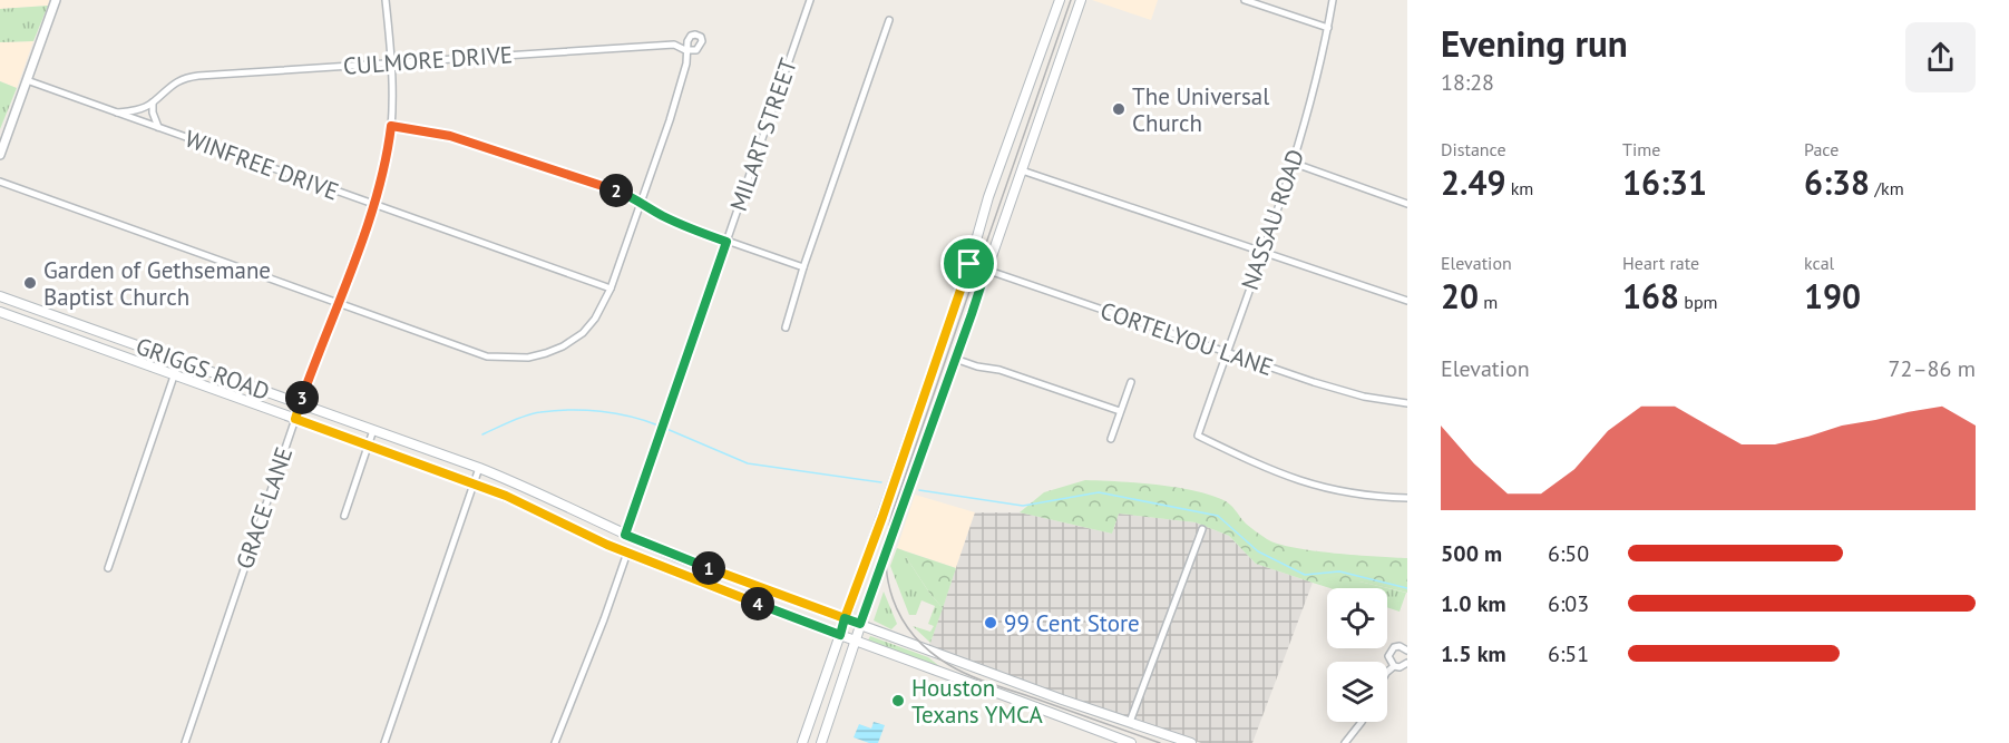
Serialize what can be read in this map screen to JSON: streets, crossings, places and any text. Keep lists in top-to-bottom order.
{
  "streets": {
    "main road": ["GRIGGS ROAD"],
    "street": [
      "CULMORE DRIVE",
      "MILART STREET",
      "WINFREE DRIVE",
      "NASSAU ROAD",
      "CORTELYOU LANE",
      "GRACE LANE"
    ]
  },
  "crossings": [
    ["CULMORE DRIVE", "WINFREE DRIVE"],
    ["CULMORE DRIVE", "GRACE LANE"],
    ["MILART STREET", "GRIGGS ROAD"],
    ["WINFREE DRIVE", "GRACE LANE"],
    ["NASSAU ROAD", "CORTELYOU LANE"],
    ["GRIGGS ROAD", "GRACE LANE"]
  ],
  "places": [
    "The Universal Church",
    "Garden of Gethsemane Baptist Church",
    "99 Cent Store",
    "Houston Texans YMCA"
  ],
  "page": {
    "heading": ["Evening run", "18:28"],
    "stats": [
      ["Distance", "2.49 km"],
      ["Time", "16:31"],
      ["Pace", "6:38 /km"],
      ["Elevation", "20 m"],
      ["Heart rate", "168 bpm"],
      ["kcal", "190"]
    ],
    "pins": [
      "2",
      "3",
      "1",
      "4"
    ],
    "chart": ["Elevation", "72–86 m"],
    "list": [
      {
        "name": "500 m",
        "note": "6:50"
      },
      {
        "name": "1.0 km",
        "note": "6:03"
      },
      {
        "name": "1.5 km",
        "note": "6:51"
      }
    ]
  }
}
